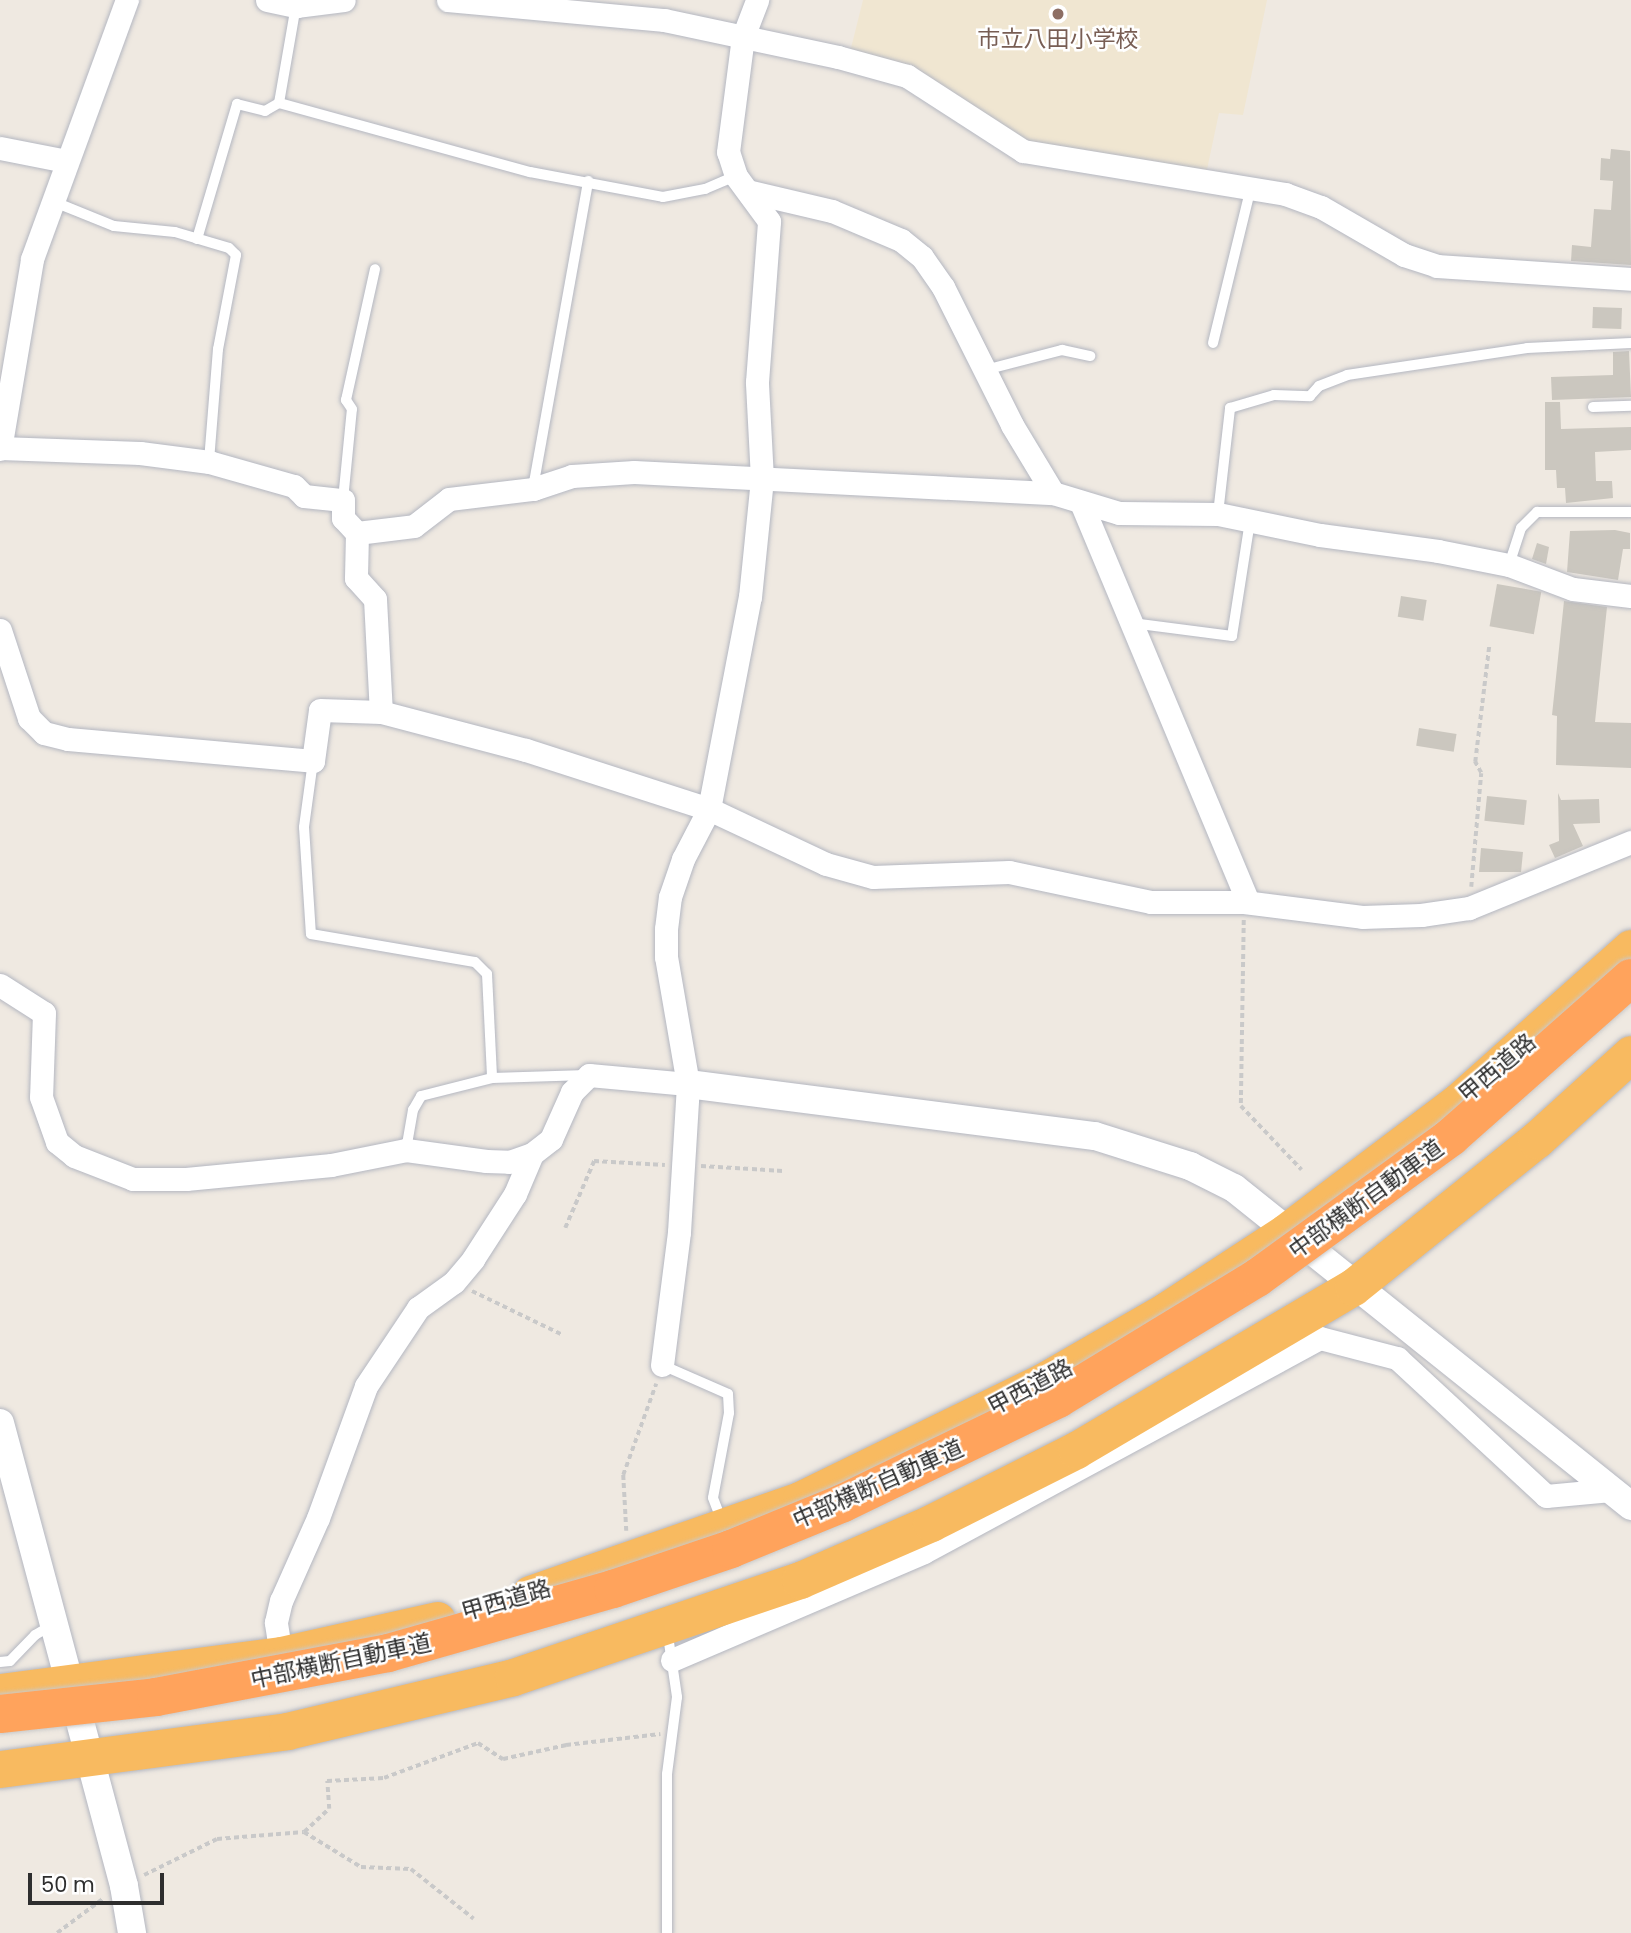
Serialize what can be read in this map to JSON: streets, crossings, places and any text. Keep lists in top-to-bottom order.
{
  "streets": {
    "highway": ["甲西道路", "中部横断自動車道"]
  },
  "places": ["市立八田小学校"],
  "scale_bar": "50 m"
}
